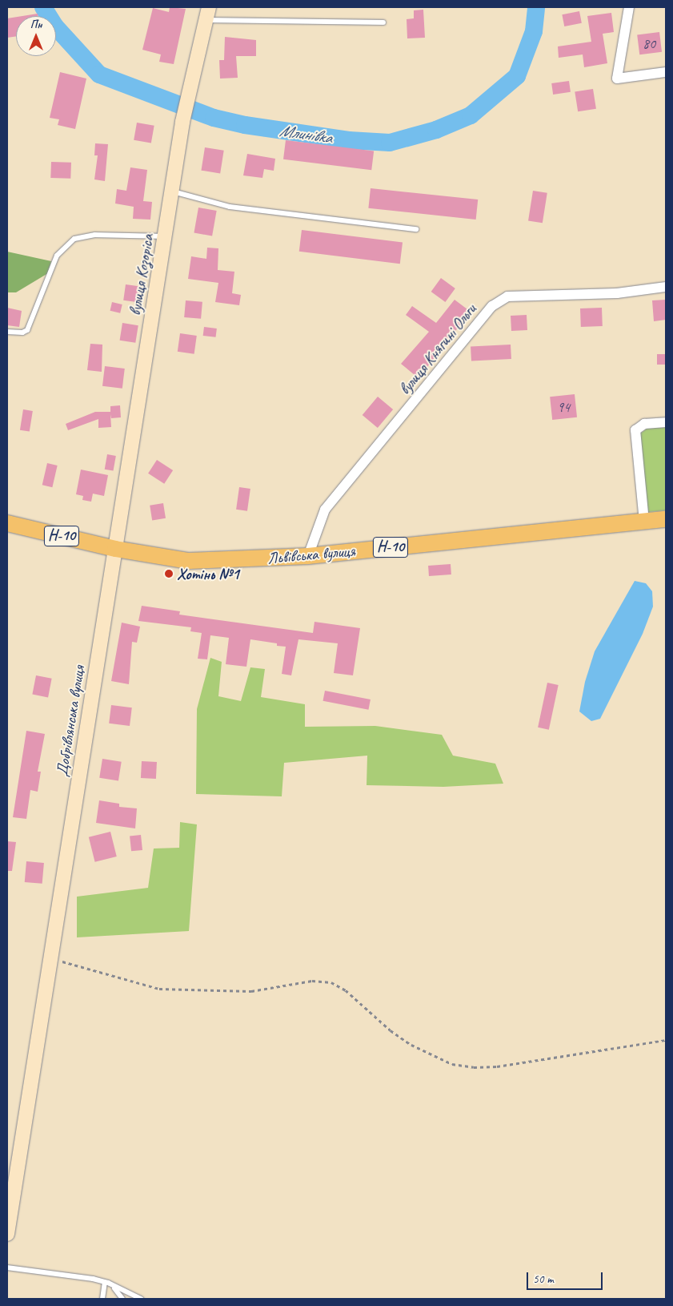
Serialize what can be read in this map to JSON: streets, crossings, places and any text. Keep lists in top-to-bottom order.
{
  "streets": {
    "main road": ["Н-10", "Львівська вулиця"],
    "street": ["вулиця Козоріса", "вулиця Княгині Ольги", "Добрівлянська вулиця"]
  },
  "crossings": [
    ["вулиця Козоріса", "Львівська вулиця"],
    ["вулиця Козоріса", "Добрівлянська вулиця"],
    ["вулиця Княгині Ольги", "Львівська вулиця"],
    ["Львівська вулиця", "Добрівлянська вулиця"]
  ],
  "water": ["Млинівка"],
  "places": ["Хотінь №1"],
  "house_numbers": ["80", "94"],
  "scale_bar": "50 m",
  "north": "top"
}
